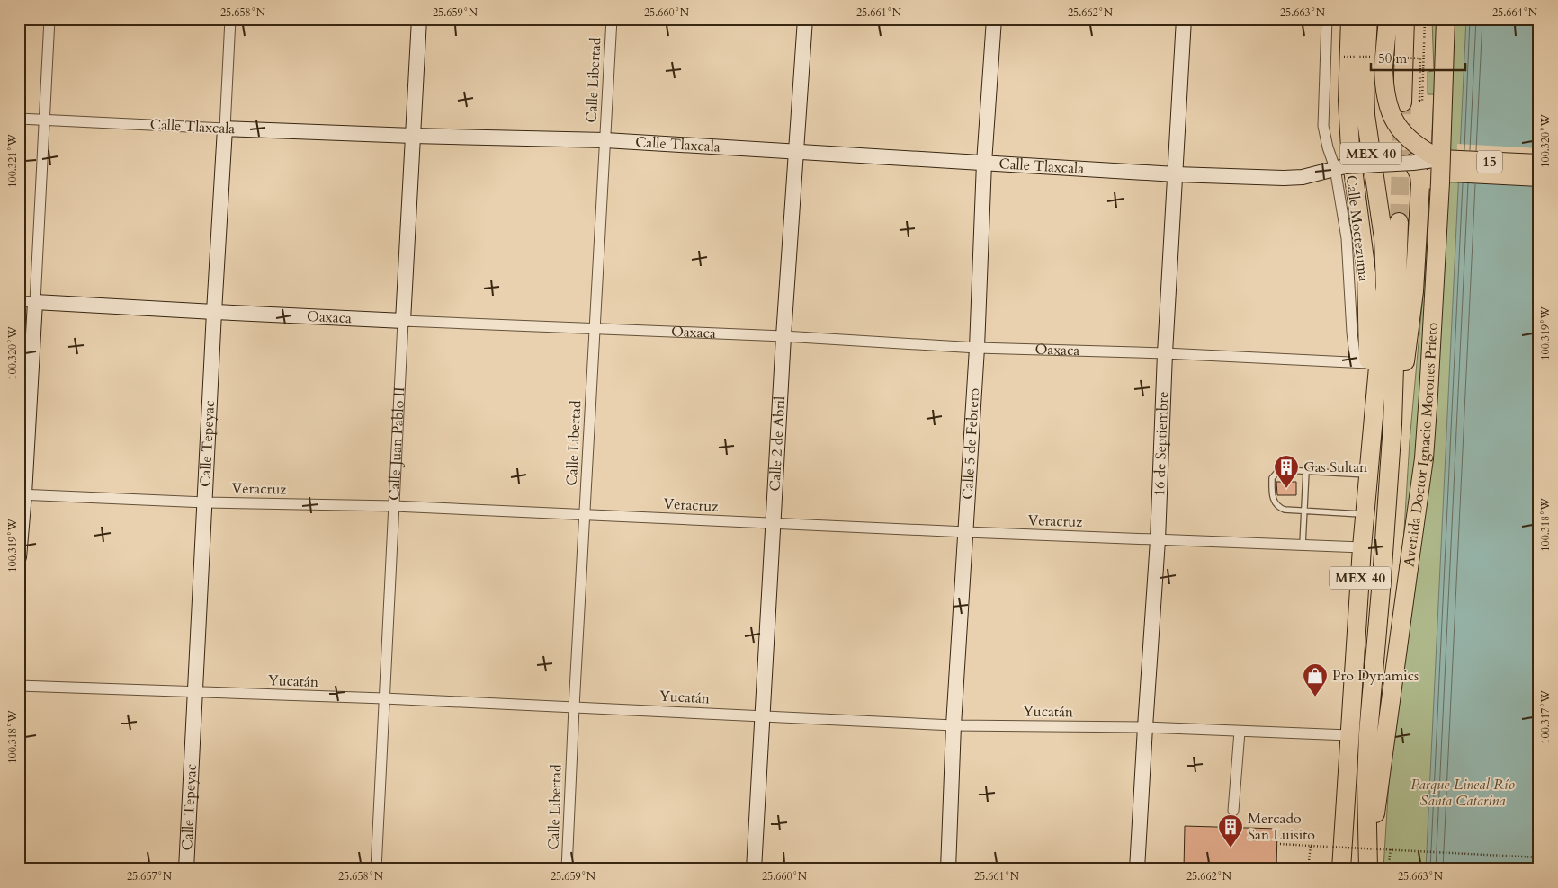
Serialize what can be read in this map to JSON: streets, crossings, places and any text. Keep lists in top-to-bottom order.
{
  "streets": {
    "highway": ["MEX 40", "15", "Avenida Doctor Ignacio Morones Prieto"],
    "street": [
      "Calle Libertad",
      "Calle Tlaxcala",
      "Calle Moctezuma",
      "Oaxaca",
      "Calle Tepeyac",
      "Calle Juan Pablo II",
      "Calle 2 de Abril",
      "Calle 5 de Febrero",
      "16 de Septiembre",
      "Veracruz",
      "Yucatán"
    ]
  },
  "crossings": [
    ["Calle Libertad", "Calle Tlaxcala"],
    ["Calle Libertad", "Oaxaca"],
    ["Calle Libertad", "Veracruz"],
    ["Calle Libertad", "Yucatán"],
    ["Calle Tlaxcala", "15"],
    ["Calle Tlaxcala", "Calle Moctezuma"],
    ["Calle Tlaxcala", "Calle Tepeyac"],
    ["Calle Tlaxcala", "Calle Juan Pablo II"],
    ["Calle Tlaxcala", "Calle 2 de Abril"],
    ["Calle Tlaxcala", "Calle 5 de Febrero"],
    ["Calle Tlaxcala", "16 de Septiembre"],
    ["MEX 40", "Avenida Doctor Ignacio Morones Prieto"],
    ["MEX 40", "Veracruz"],
    ["MEX 40", "Yucatán"],
    ["15", "Calle Moctezuma"],
    ["Calle Moctezuma", "Oaxaca"],
    ["Oaxaca", "Calle Tepeyac"],
    ["Oaxaca", "Calle Juan Pablo II"],
    ["Oaxaca", "Calle 2 de Abril"],
    ["Oaxaca", "Calle 5 de Febrero"],
    ["Oaxaca", "16 de Septiembre"],
    ["Calle Tepeyac", "Veracruz"],
    ["Calle Tepeyac", "Yucatán"],
    ["Calle Juan Pablo II", "Veracruz"],
    ["Calle Juan Pablo II", "Yucatán"],
    ["Calle 2 de Abril", "Veracruz"],
    ["Calle 2 de Abril", "Yucatán"],
    ["Calle 5 de Febrero", "Veracruz"],
    ["Calle 5 de Febrero", "Yucatán"],
    ["16 de Septiembre", "Veracruz"],
    ["16 de Septiembre", "Yucatán"]
  ],
  "parks": ["Parque Lineal Río Santa Catarina"],
  "places": {
    "building": ["Gas Sultan", "Mercado San Luisito"],
    "shop": ["Pro Dynamics"]
  },
  "scale_bar": "50 m",
  "coordinates": [
    "25.658°N",
    "25.659°N",
    "25.660°N",
    "25.661°N",
    "25.662°N",
    "25.663°N",
    "25.664°N",
    "100.320°W",
    "100.321°W",
    "100.319°W",
    "100.318°W",
    "100.317°W",
    "25.657°N"
  ]
}
